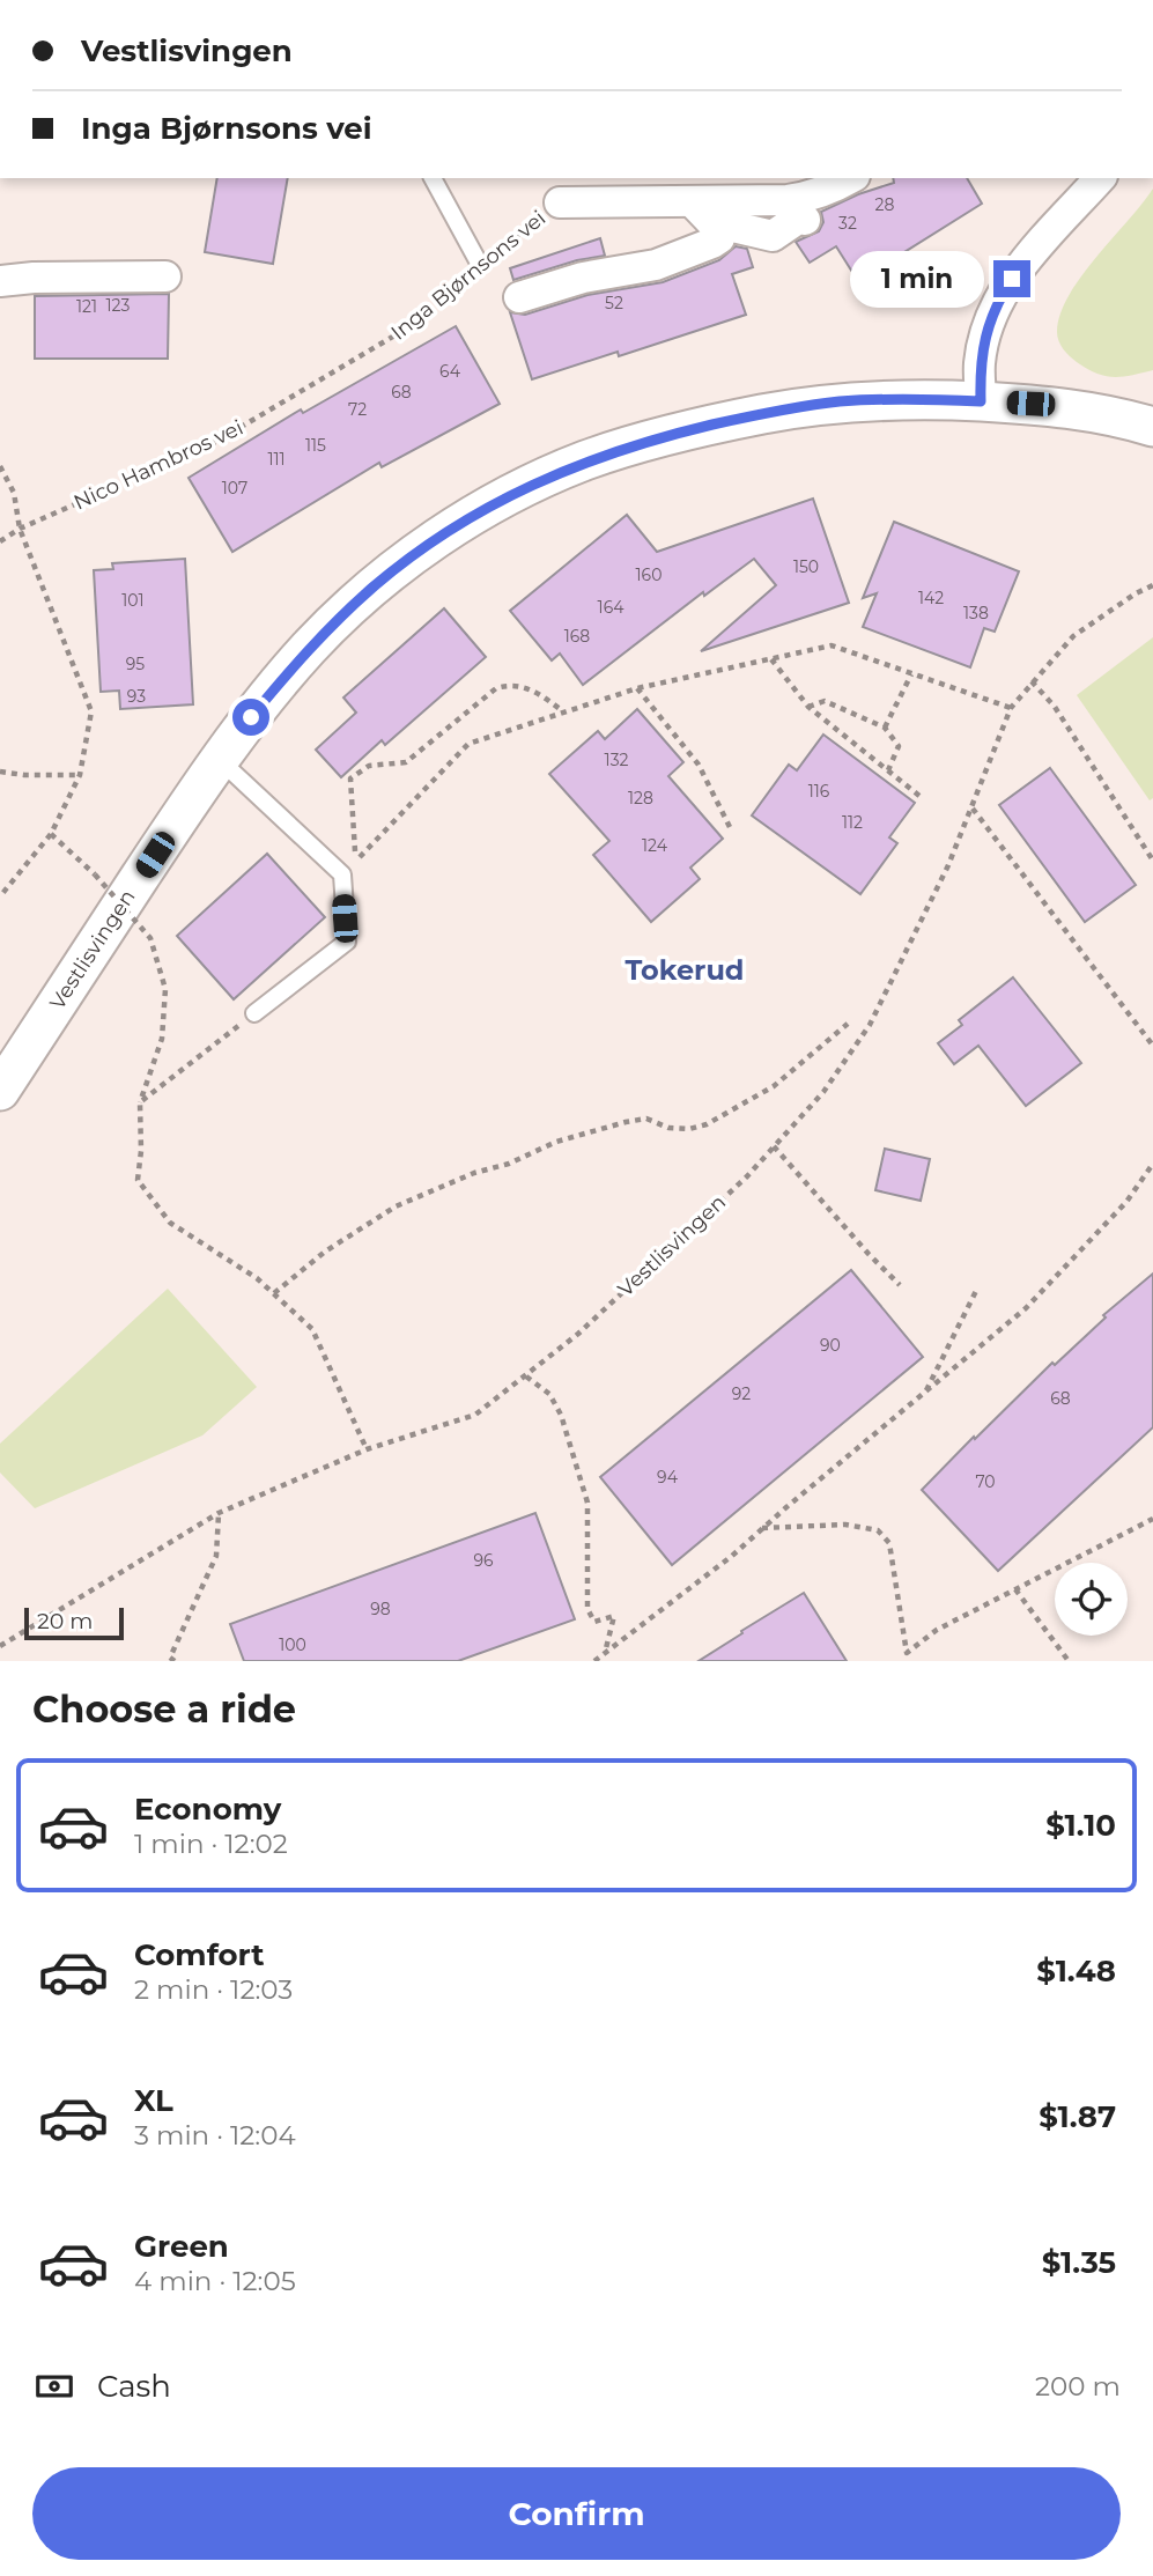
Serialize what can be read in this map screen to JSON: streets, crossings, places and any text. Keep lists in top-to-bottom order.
{
  "streets": {
    "street": ["Inga Bjørnsons vei", "Vestlisvingen"],
    "path": ["Nico Hambros vei"]
  },
  "crossings": [
    ["Inga Bjørnsons vei", "Nico Hambros vei"]
  ],
  "districts": ["Tokerud"],
  "house_numbers": [
    "28",
    "32",
    "52",
    "123",
    "121",
    "64",
    "68",
    "72",
    "115",
    "111",
    "107",
    "150",
    "160",
    "142",
    "101",
    "164",
    "138",
    "168",
    "95",
    "93",
    "132",
    "116",
    "128",
    "112",
    "124",
    "90",
    "92",
    "68",
    "94",
    "70",
    "96",
    "98",
    "100"
  ],
  "scale_bar": "20 m",
  "page": {
    "banner": ["Vestlisvingen", "Inga Bjørnsons vei"],
    "bubble": "1 min",
    "scale": "20 m",
    "heading": "Choose a ride",
    "list": [
      {
        "name": "Economy",
        "note": "1 min · 12:02",
        "value": "$1.10"
      },
      {
        "name": "Comfort",
        "note": "2 min · 12:03",
        "value": "$1.48"
      },
      {
        "name": "XL",
        "note": "3 min · 12:04",
        "value": "$1.87"
      },
      {
        "name": "Green",
        "note": "4 min · 12:05",
        "value": "$1.35"
      }
    ],
    "pay": ["Cash", "200 m"],
    "buttons": "Confirm"
  }
}
